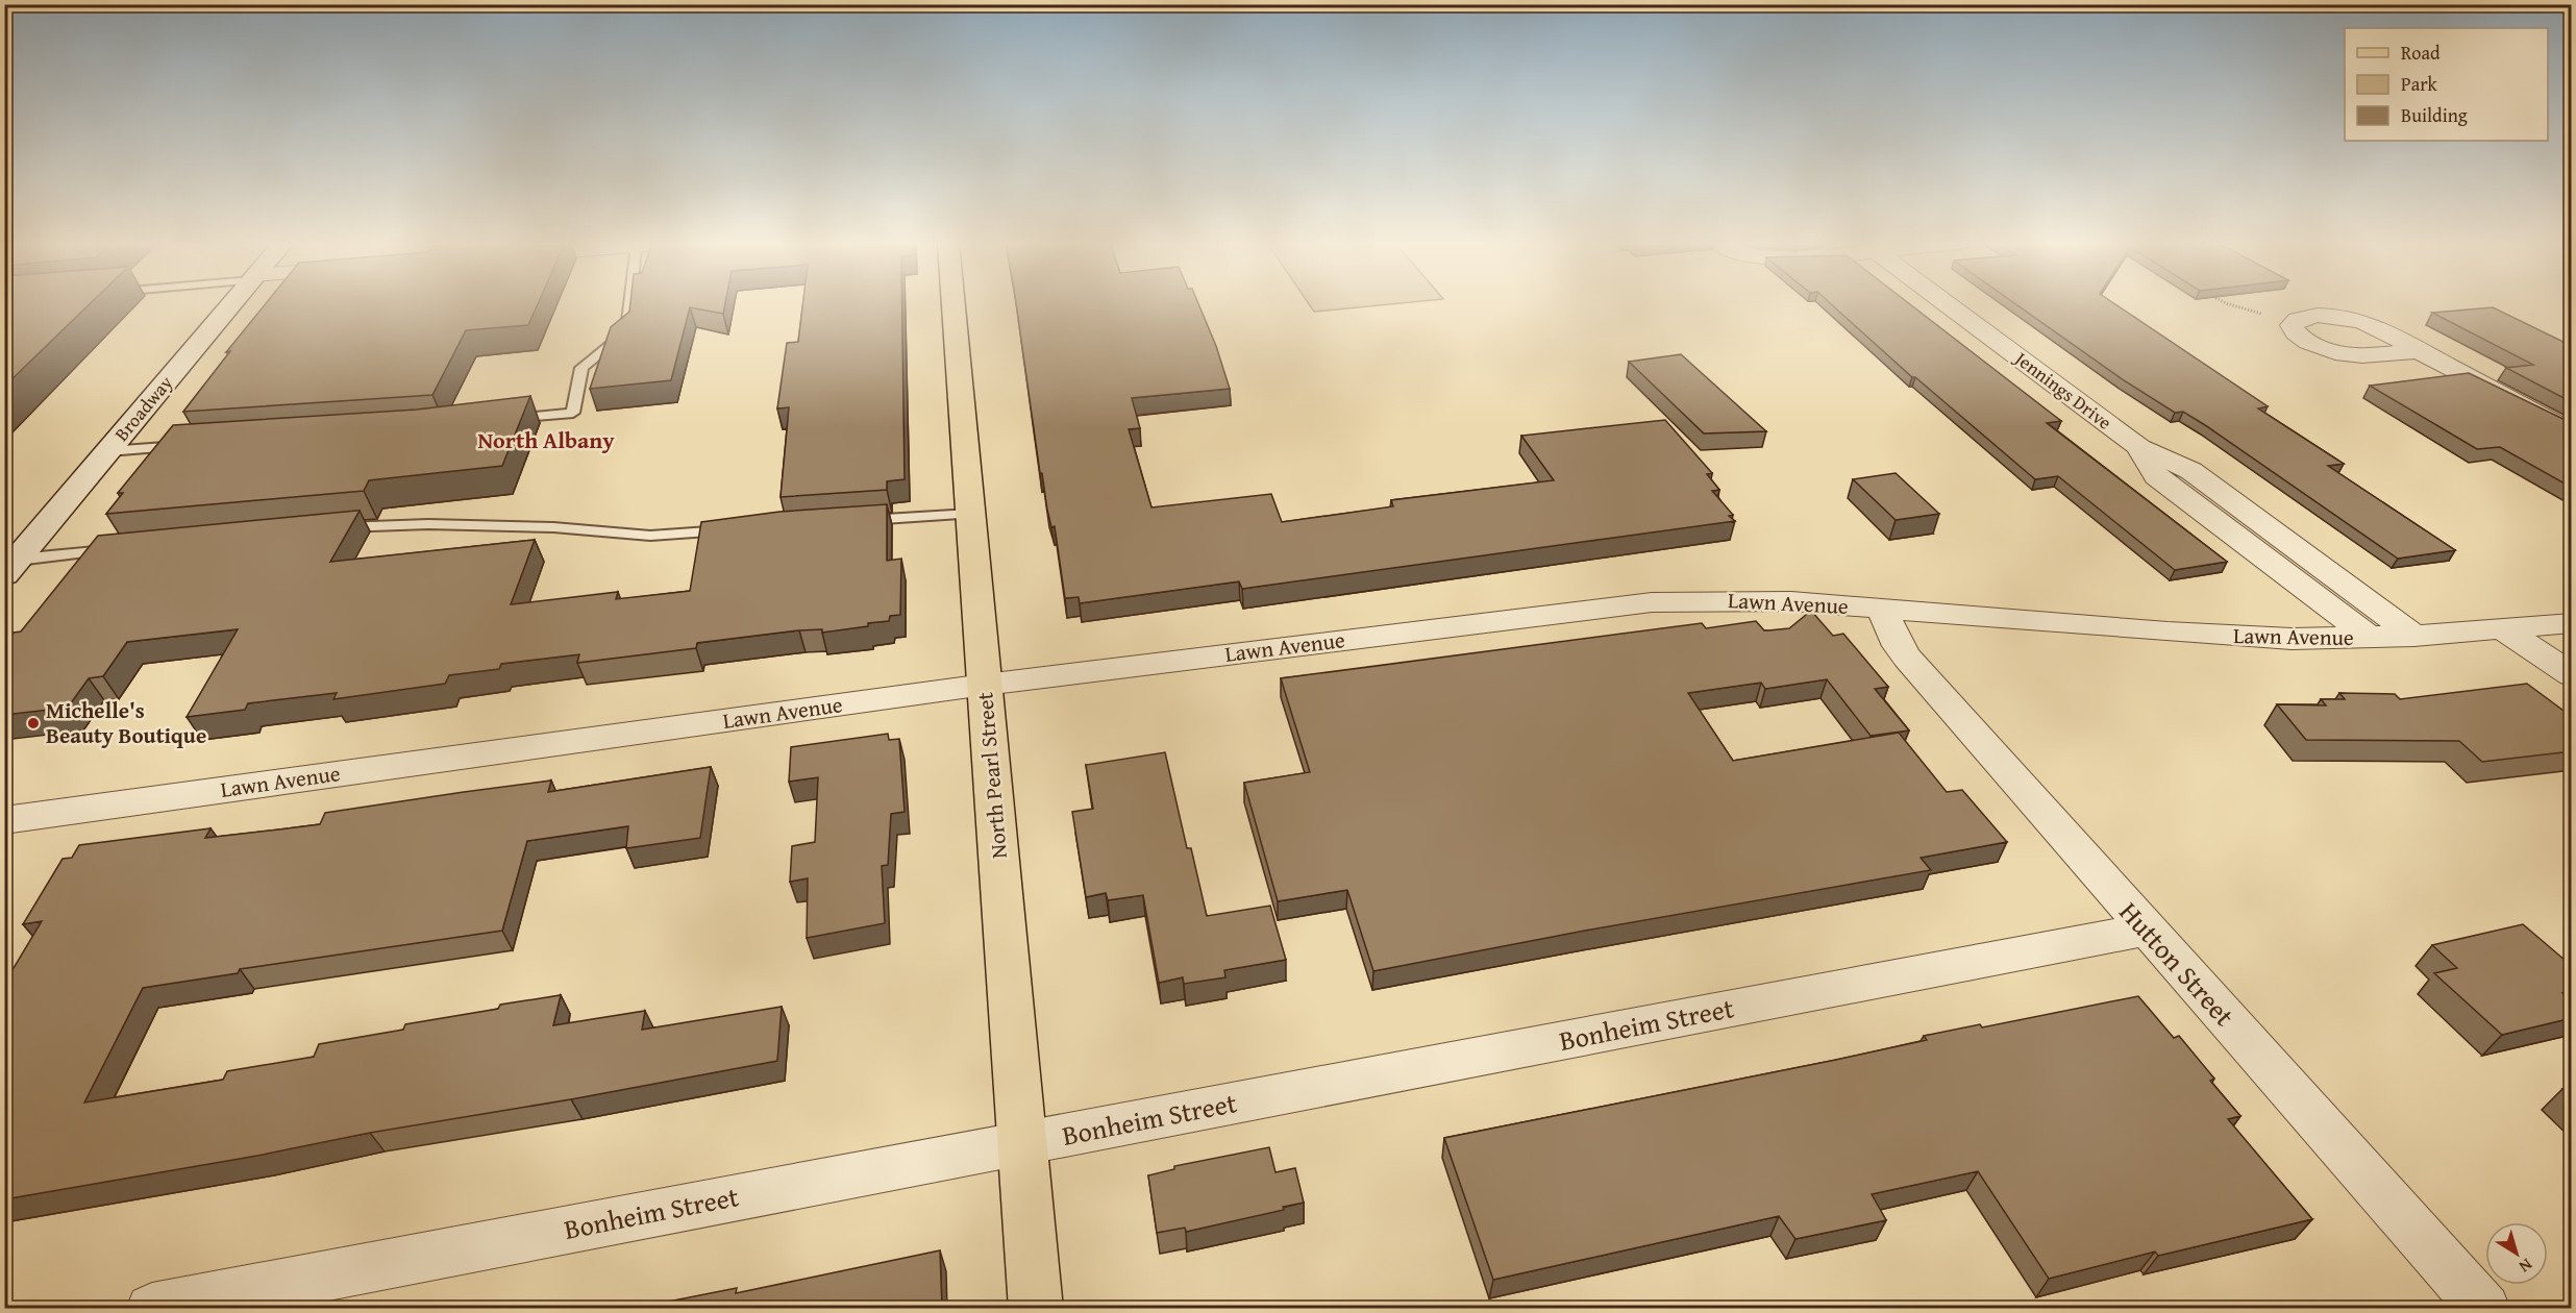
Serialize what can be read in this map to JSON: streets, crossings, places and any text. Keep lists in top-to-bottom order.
{
  "streets": {
    "main road": ["North Pearl Street"],
    "street": [
      "Jennings Drive",
      "Broadway",
      "Lawn Avenue",
      "Hutton Street",
      "Bonheim Street"
    ]
  },
  "crossings": [
    ["Jennings Drive", "Lawn Avenue"],
    ["Lawn Avenue", "North Pearl Street"],
    ["Lawn Avenue", "Hutton Street"],
    ["North Pearl Street", "Bonheim Street"],
    ["Hutton Street", "Bonheim Street"]
  ],
  "districts": ["North Albany"],
  "places": ["Michelle's Beauty Boutique"],
  "legend": ["Road", "Park", "Building"],
  "north": "bottom right"
}
